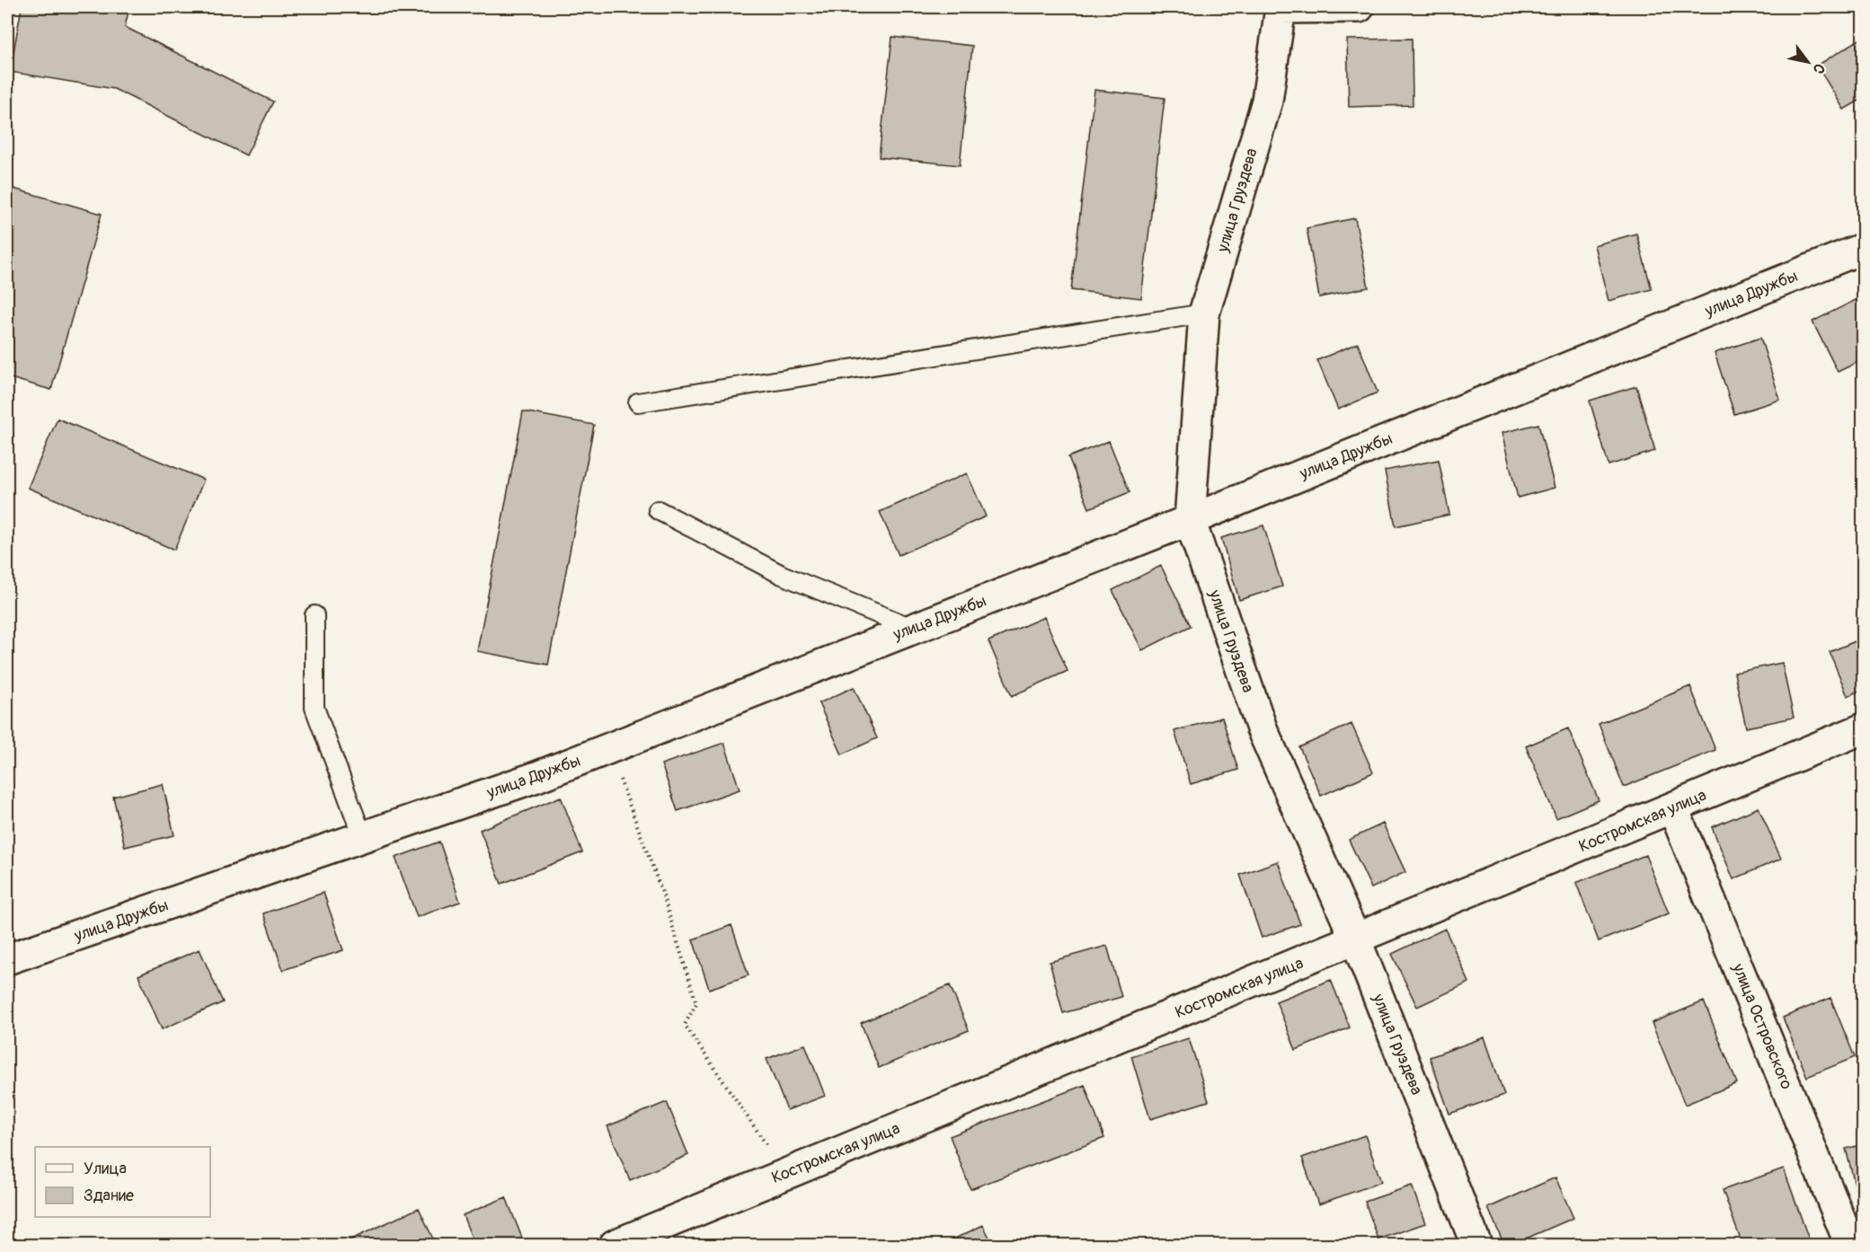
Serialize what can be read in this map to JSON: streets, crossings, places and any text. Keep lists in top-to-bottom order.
{
  "streets": {
    "street": [
      "улица Груздева",
      "улица Дружбы",
      "Костромская улица",
      "улица Островского"
    ]
  },
  "crossings": [
    ["улица Груздева", "улица Дружбы"],
    ["улица Груздева", "Костромская улица"],
    ["Костромская улица", "улица Островского"]
  ],
  "legend": ["Улица", "Здание"],
  "north": "bottom right"
}
